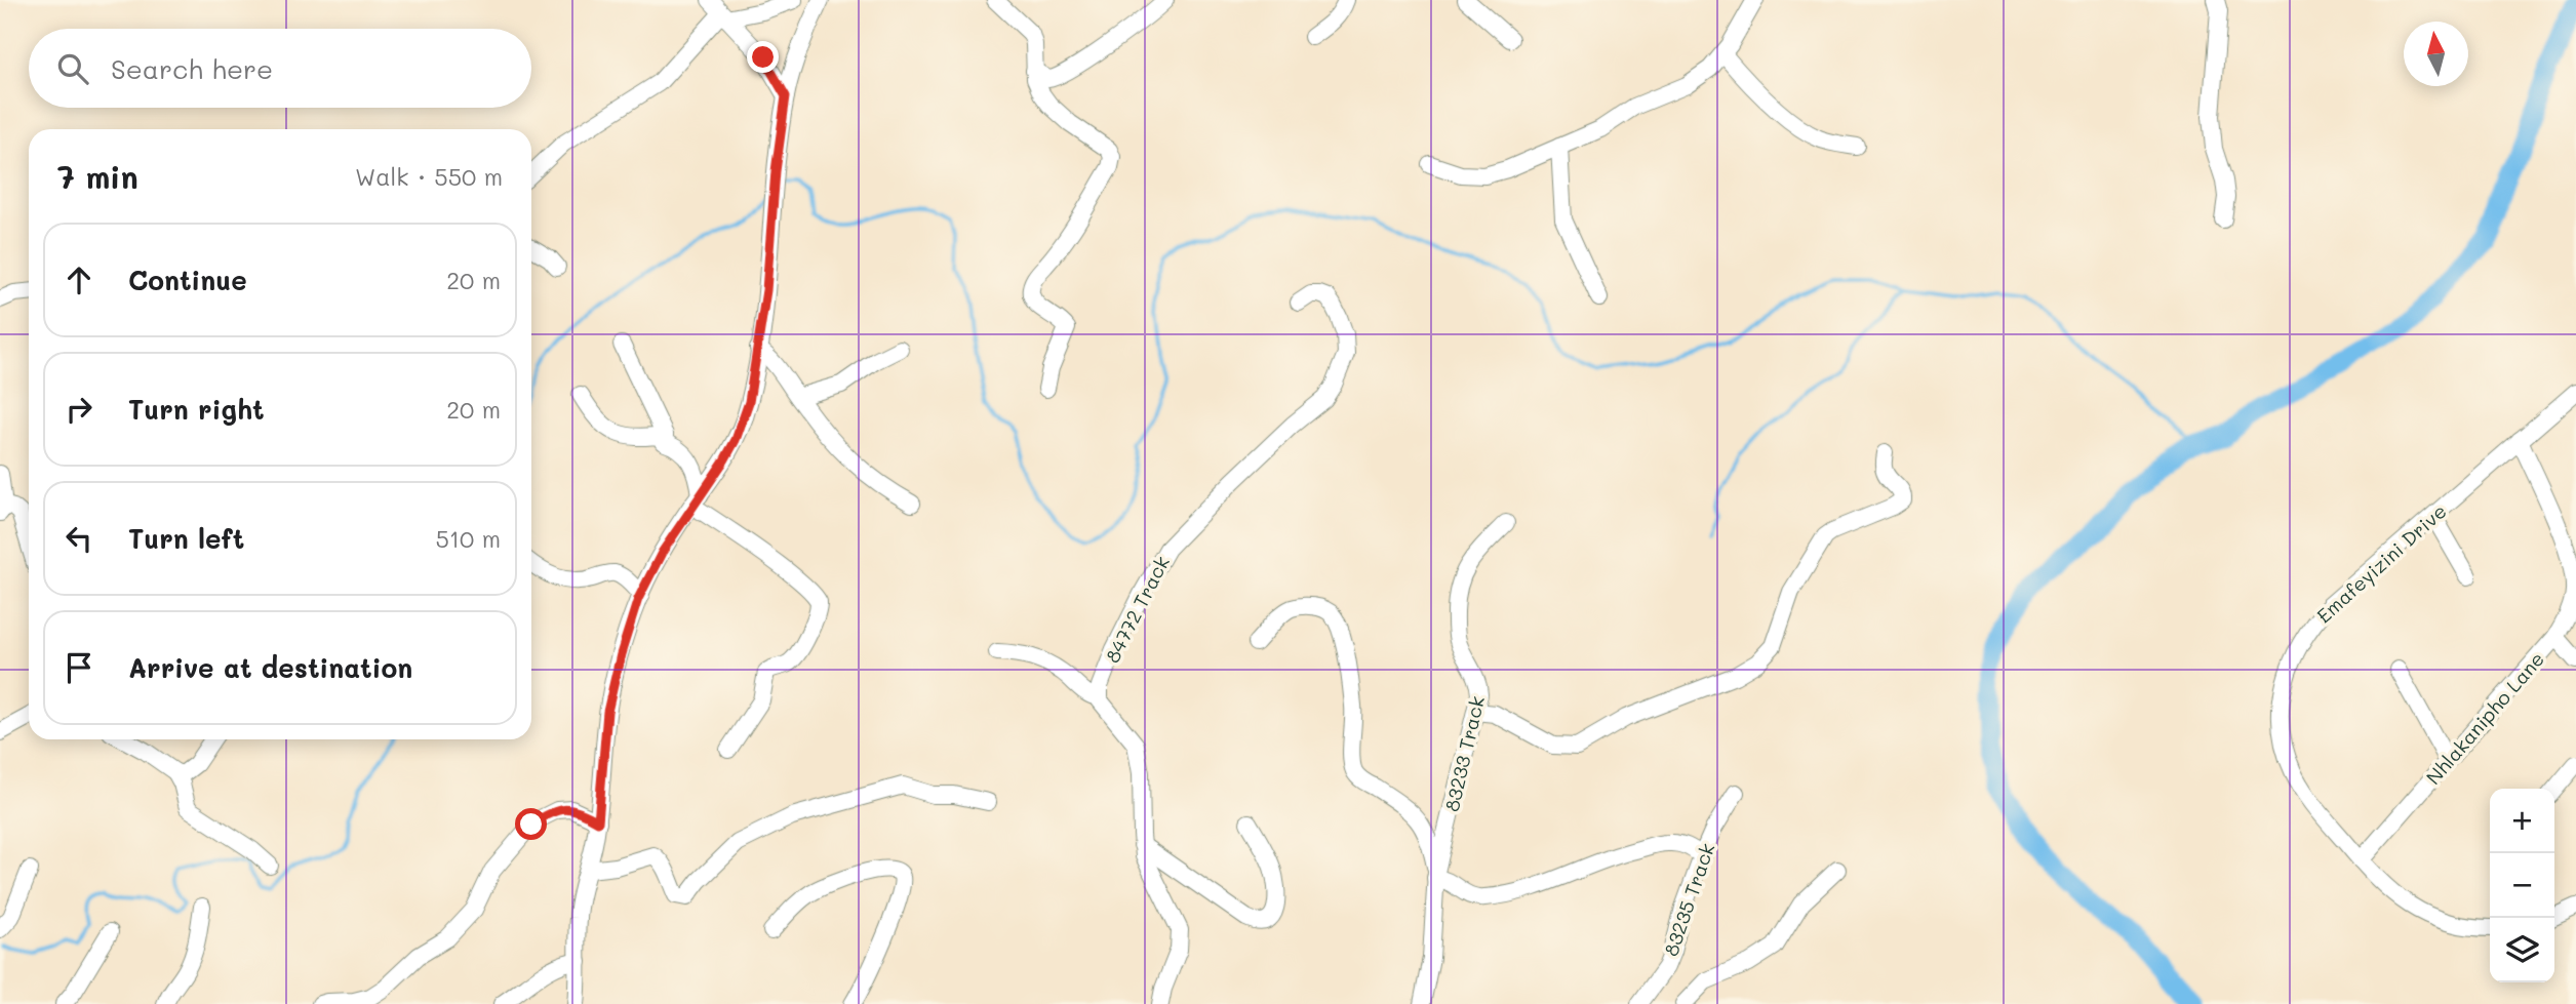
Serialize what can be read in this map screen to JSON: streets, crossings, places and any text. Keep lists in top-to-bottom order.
{
  "streets": {
    "street": [
      "Emafeyizini Drive",
      "84772 Track",
      "Nhlakanipho Lane",
      "83233 Track",
      "83235 Track"
    ]
  },
  "crossings": [
    ["Emafeyizini Drive", "Nhlakanipho Lane"]
  ],
  "north": "top",
  "page": {
    "search": "Search here",
    "heading": ["7 min", "Walk · 550 m"],
    "list": [
      ["Continue", "20 m"],
      ["Turn right", "20 m"],
      ["Turn left", "510 m"],
      "Arrive at destination"
    ],
    "map_buttons": ["+", "−"]
  }
}
